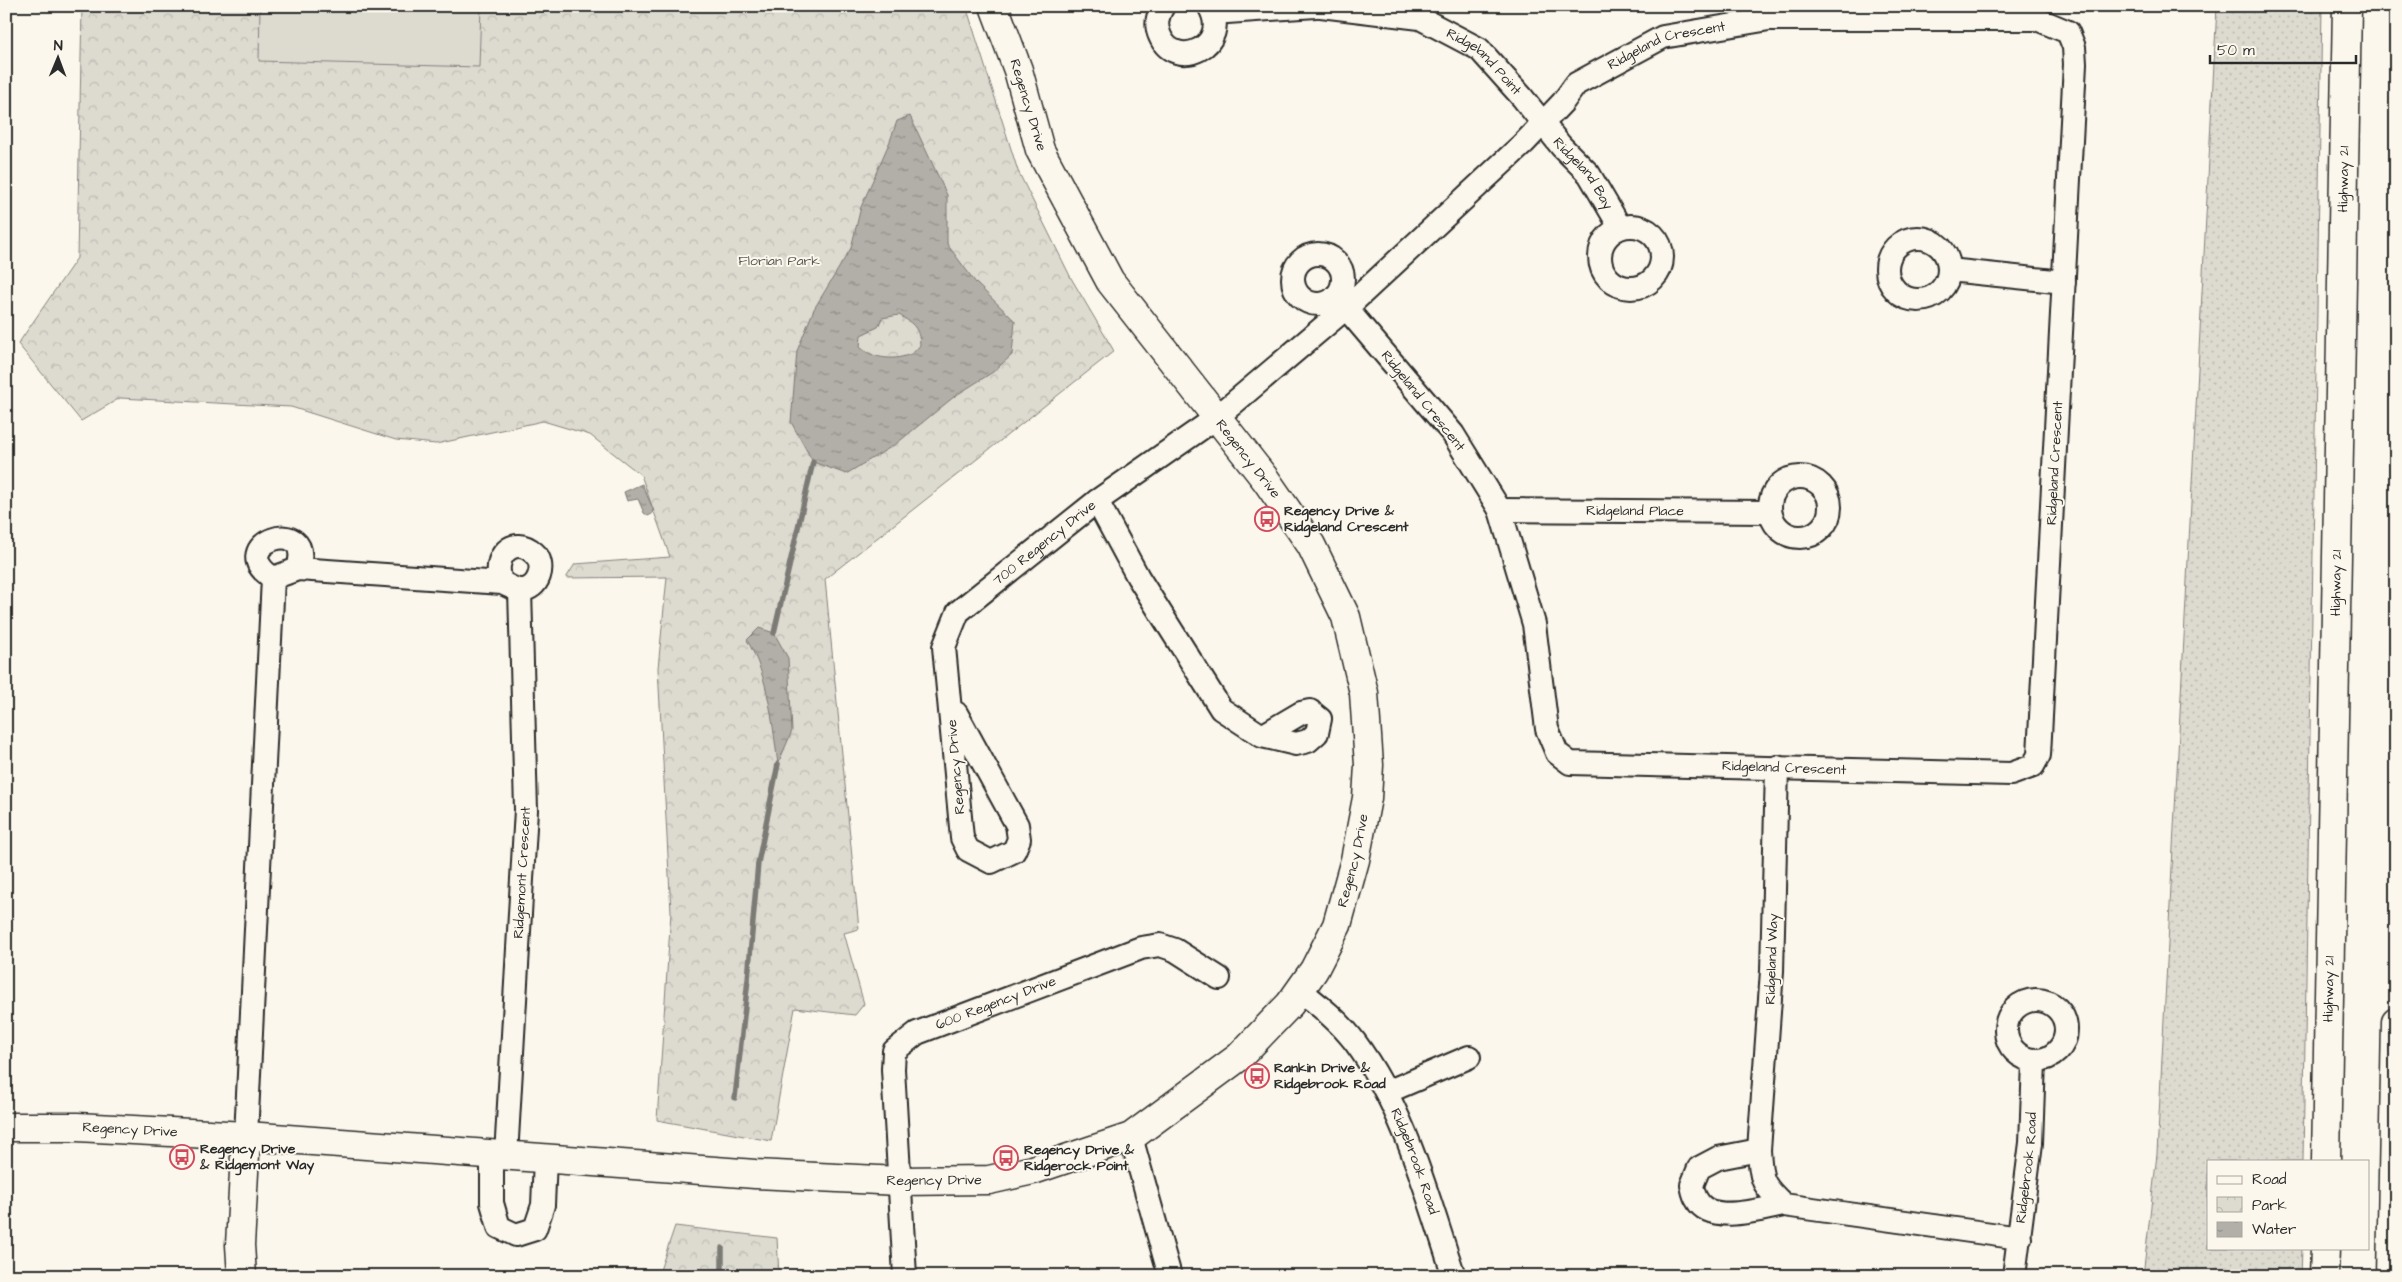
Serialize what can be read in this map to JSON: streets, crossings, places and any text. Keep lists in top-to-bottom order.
{
  "streets": {
    "street": [
      "Ridgeland Crescent",
      "Ridgeland Point",
      "Regency Drive",
      "Ridgeland Bay",
      "Highway 21",
      "Ridgeland Place",
      "700 Regency Drive",
      "Ridgemont Crescent",
      "Ridgeland Way",
      "600 Regency Drive",
      "Ridgebrook Road"
    ]
  },
  "crossings": [
    ["Ridgeland Crescent", "Ridgeland Point"],
    ["Ridgeland Crescent", "Regency Drive"],
    ["Ridgeland Crescent", "Ridgeland Bay"],
    ["Ridgeland Crescent", "Ridgeland Place"],
    ["Ridgeland Crescent", "700 Regency Drive"],
    ["Ridgeland Crescent", "Ridgeland Way"],
    ["Ridgeland Point", "Ridgeland Bay"],
    ["Regency Drive", "700 Regency Drive"],
    ["Regency Drive", "Ridgemont Crescent"],
    ["Regency Drive", "600 Regency Drive"],
    ["Regency Drive", "Ridgebrook Road"]
  ],
  "parks": ["Florian Park"],
  "places": {
    "bus stop": [
      "Regency Drive & Ridgeland Crescent",
      "Rankin Drive & Ridgebrook Road",
      "Regency Drive & Ridgemont Way",
      "Regency Drive & Ridgerock Point"
    ]
  },
  "legend": ["Road", "Park", "Water"],
  "scale_bar": "50 m",
  "north": "top"
}
